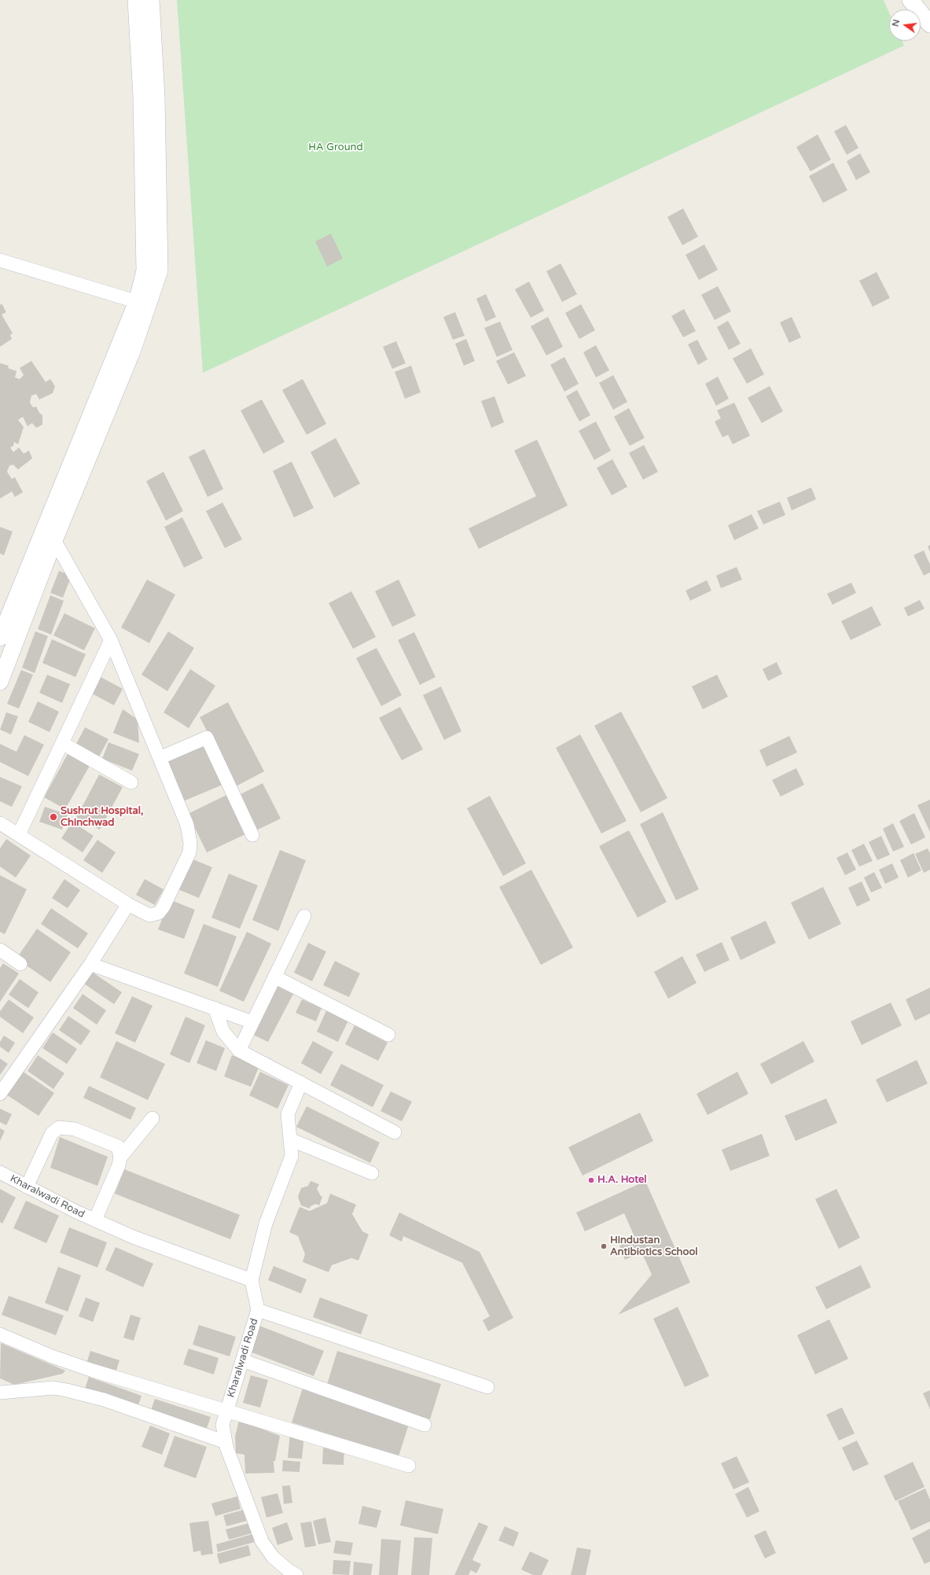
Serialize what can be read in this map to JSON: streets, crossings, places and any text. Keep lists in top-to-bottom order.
{
  "streets": {
    "street": ["Kharalwadi Road"]
  },
  "parks": ["HA Ground"],
  "places": ["Sushrut Hospital, Chinchwad", "H.A. Hotel", "Hindustan Antibiotics School"],
  "north": "left"
}
